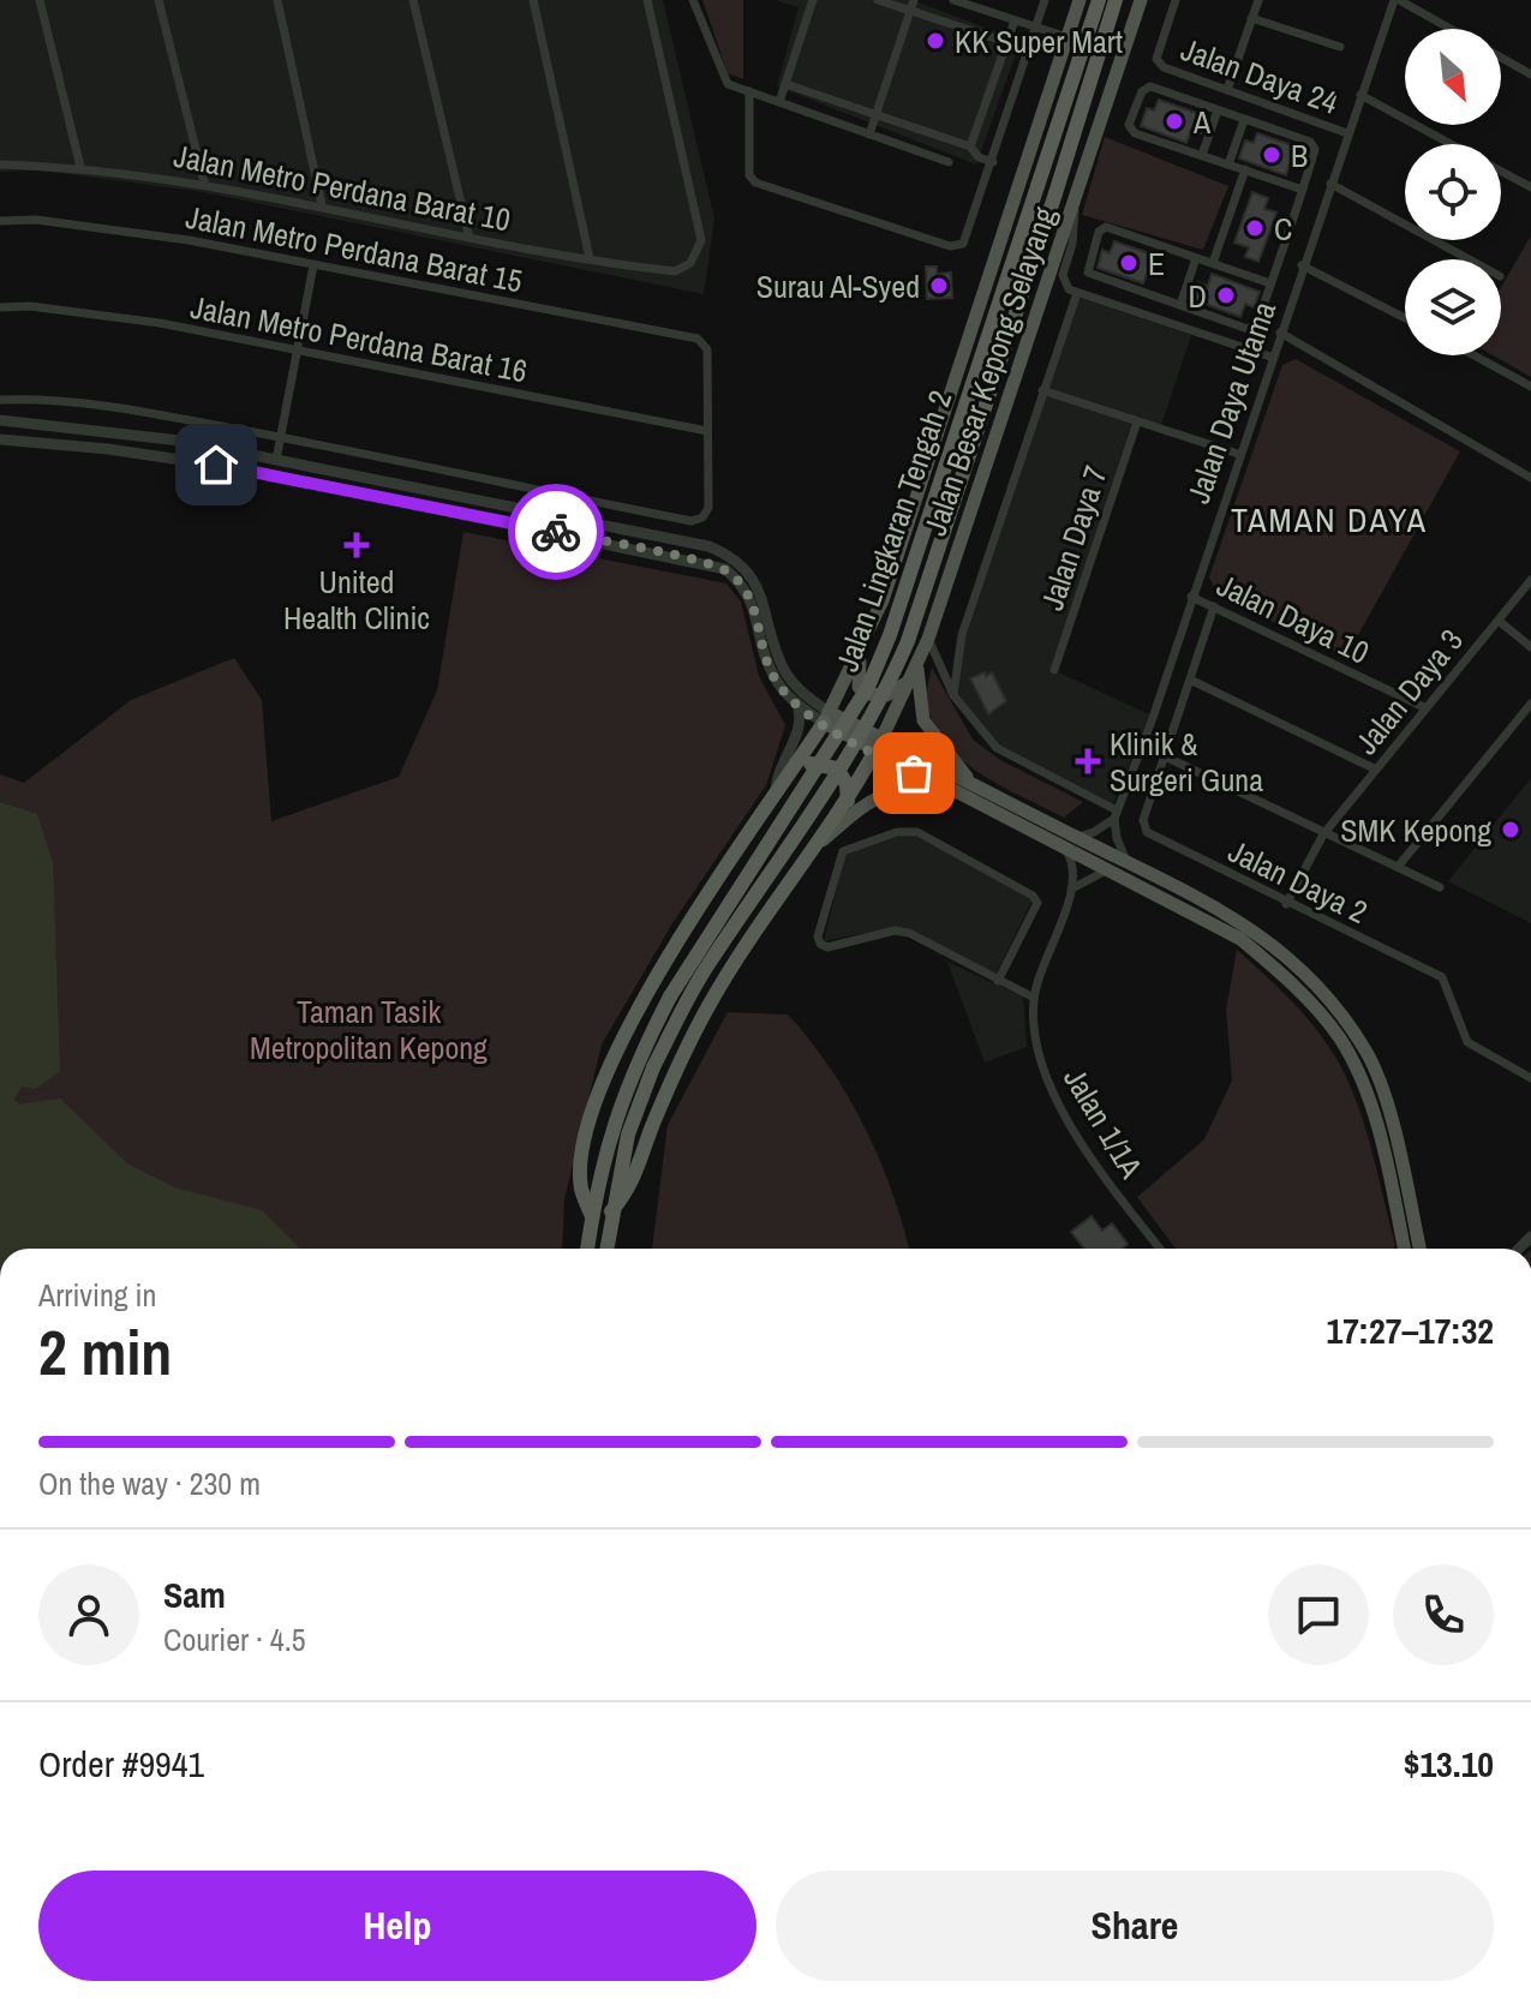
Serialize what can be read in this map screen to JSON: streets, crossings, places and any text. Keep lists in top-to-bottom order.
{
  "streets": {
    "highway": ["Jalan Lingkaran Tengah 2"],
    "main road": ["Jalan Besar Kepong Selayang"],
    "street": [
      "Jalan Daya 24",
      "Jalan Metro Perdana Barat 10",
      "Jalan Metro Perdana Barat 15",
      "Jalan Metro Perdana Barat 16",
      "Jalan Daya Utama",
      "Jalan Daya 7",
      "Jalan Daya 10",
      "Jalan Daya 3",
      "Jalan Daya 2",
      "Jalan 1/1A"
    ]
  },
  "crossings": [
    ["Jalan Daya 24", "Jalan Daya Utama"],
    ["Jalan Metro Perdana Barat 15", "Jalan Metro Perdana Barat 16"],
    ["Jalan Daya Utama", "Jalan Daya 10"],
    ["Jalan Daya 10", "Jalan Daya 3"],
    ["Jalan Daya 3", "Jalan Daya 2"]
  ],
  "districts": ["TAMAN DAYA"],
  "parks": ["Taman Tasik Metropolitan Kepong"],
  "places": {
    "other": [
      "KK Super Mart",
      "A",
      "B",
      "C",
      "E",
      "Surau Al-Syed",
      "D",
      "SMK Kepong"
    ],
    "health": ["United Health Clinic", "Klinik & Surgeri Guna"]
  },
  "north": "bottom right",
  "page": {
    "heading": ["2 min", "Arriving in", "17:27–17:32"],
    "panel": [
      "Sam",
      "Courier · 4.5",
      "Order #9941",
      "$13.10"
    ],
    "bar": "On the way · 230 m",
    "buttons": ["Help", "Share"]
  }
}
